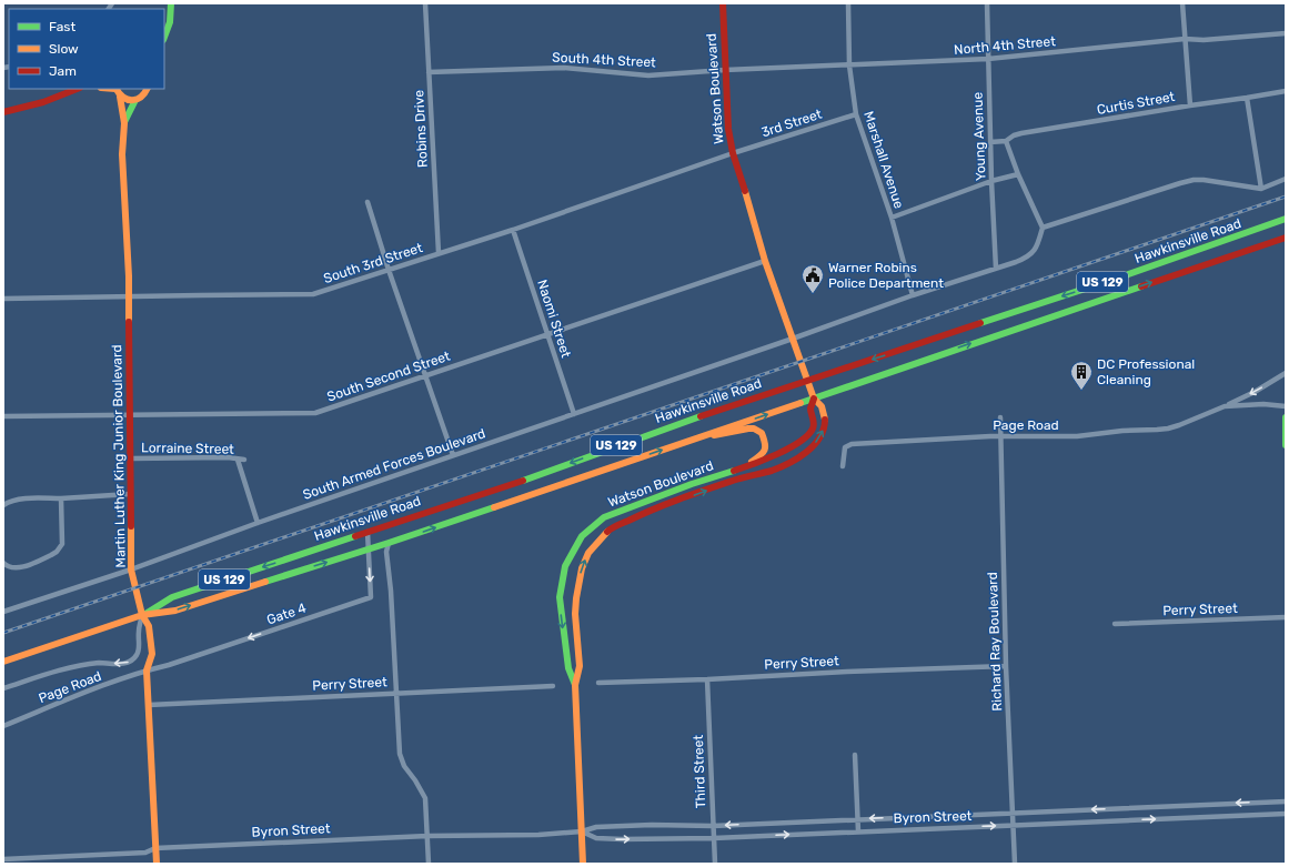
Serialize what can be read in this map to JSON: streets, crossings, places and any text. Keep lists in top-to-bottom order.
{
  "streets": {
    "main road": [
      "Watson Boulevard",
      "Hawkinsville Road",
      "US 129",
      "Martin Luther King Junior Boulevard"
    ],
    "street": [
      "North 4th Street",
      "South 4th Street",
      "Curtis Street",
      "3rd Street",
      "Robins Drive",
      "Young Avenue",
      "Marshall Avenue",
      "South 3rd Street",
      "Naomi Street",
      "South Second Street",
      "Page Road",
      "Lorraine Street",
      "South Armed Forces Boulevard",
      "Perry Street",
      "Gate 4",
      "Richard Ray Boulevard",
      "Third Street",
      "Byron Street"
    ]
  },
  "crossings": [
    ["North 4th Street", "South 4th Street"],
    ["North 4th Street", "Watson Boulevard"],
    ["North 4th Street", "Young Avenue"],
    ["North 4th Street", "Marshall Avenue"],
    ["South 4th Street", "Watson Boulevard"],
    ["South 4th Street", "Robins Drive"],
    ["Watson Boulevard", "3rd Street"],
    ["Watson Boulevard", "Hawkinsville Road"],
    ["Watson Boulevard", "South 3rd Street"],
    ["Watson Boulevard", "South Second Street"],
    ["Watson Boulevard", "South Armed Forces Boulevard"],
    ["Watson Boulevard", "Byron Street"],
    ["Curtis Street", "Young Avenue"],
    ["3rd Street", "Marshall Avenue"],
    ["3rd Street", "South 3rd Street"],
    ["Robins Drive", "South 3rd Street"],
    ["Young Avenue", "South Armed Forces Boulevard"],
    ["Marshall Avenue", "South Armed Forces Boulevard"],
    ["Hawkinsville Road", "Martin Luther King Junior Boulevard"],
    ["Hawkinsville Road", "Gate 4"],
    ["South 3rd Street", "Naomi Street"],
    ["South 3rd Street", "Martin Luther King Junior Boulevard"],
    ["Naomi Street", "South Second Street"],
    ["Naomi Street", "South Armed Forces Boulevard"],
    ["South Second Street", "Martin Luther King Junior Boulevard"],
    ["Page Road", "Martin Luther King Junior Boulevard"],
    ["Page Road", "Gate 4"],
    ["Page Road", "Richard Ray Boulevard"],
    ["Lorraine Street", "Martin Luther King Junior Boulevard"],
    ["Martin Luther King Junior Boulevard", "South Armed Forces Boulevard"],
    ["Martin Luther King Junior Boulevard", "Perry Street"],
    ["Martin Luther King Junior Boulevard", "Gate 4"],
    ["Martin Luther King Junior Boulevard", "Byron Street"],
    ["Perry Street", "Richard Ray Boulevard"],
    ["Perry Street", "Third Street"],
    ["Richard Ray Boulevard", "Byron Street"],
    ["Third Street", "Byron Street"]
  ],
  "one_way": ["Gate 4"],
  "places": {
    "public building": ["Warner Robins Police Department"],
    "building": ["DC Professional Cleaning"]
  },
  "legend": ["Fast", "Slow", "Jam"]
}
